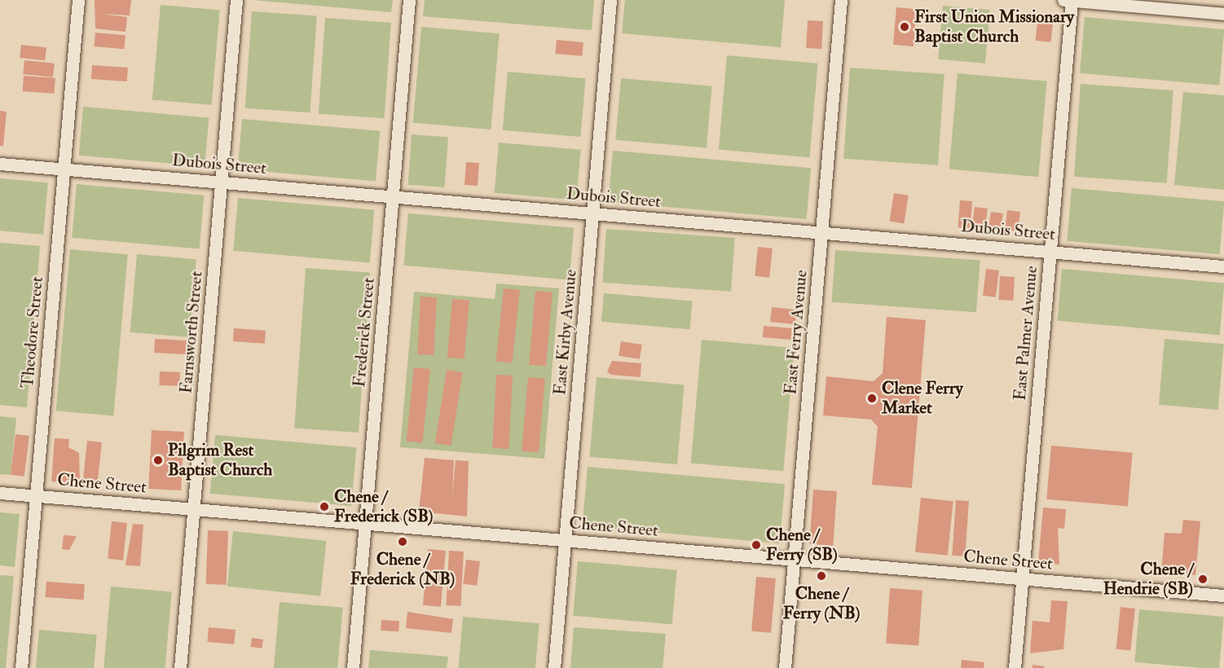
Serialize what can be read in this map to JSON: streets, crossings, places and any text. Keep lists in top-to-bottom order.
{
  "streets": {
    "street": [
      "Dubois Street",
      "Theodore Street",
      "Farnsworth Street",
      "Frederick Street",
      "East Kirby Avenue",
      "East Ferry Avenue",
      "East Palmer Avenue",
      "Chene Street"
    ]
  },
  "crossings": [
    ["Dubois Street", "Theodore Street"],
    ["Dubois Street", "Farnsworth Street"],
    ["Dubois Street", "Frederick Street"],
    ["Dubois Street", "East Kirby Avenue"],
    ["Dubois Street", "East Ferry Avenue"],
    ["Dubois Street", "East Palmer Avenue"],
    ["Theodore Street", "Chene Street"],
    ["Farnsworth Street", "Chene Street"],
    ["Frederick Street", "Chene Street"],
    ["East Kirby Avenue", "Chene Street"],
    ["East Ferry Avenue", "Chene Street"],
    ["East Palmer Avenue", "Chene Street"]
  ],
  "places": [
    "First Union Missionary Baptist Church",
    "Clene Ferry Market",
    "Pilgrim Rest Baptist Church",
    "Chene / Frederick (SB)",
    "Chene / Frederick (NB)",
    "Chene / Ferry (SB)",
    "Chene / Ferry (NB)",
    "Chene / Hendrie (SB)"
  ]
}
